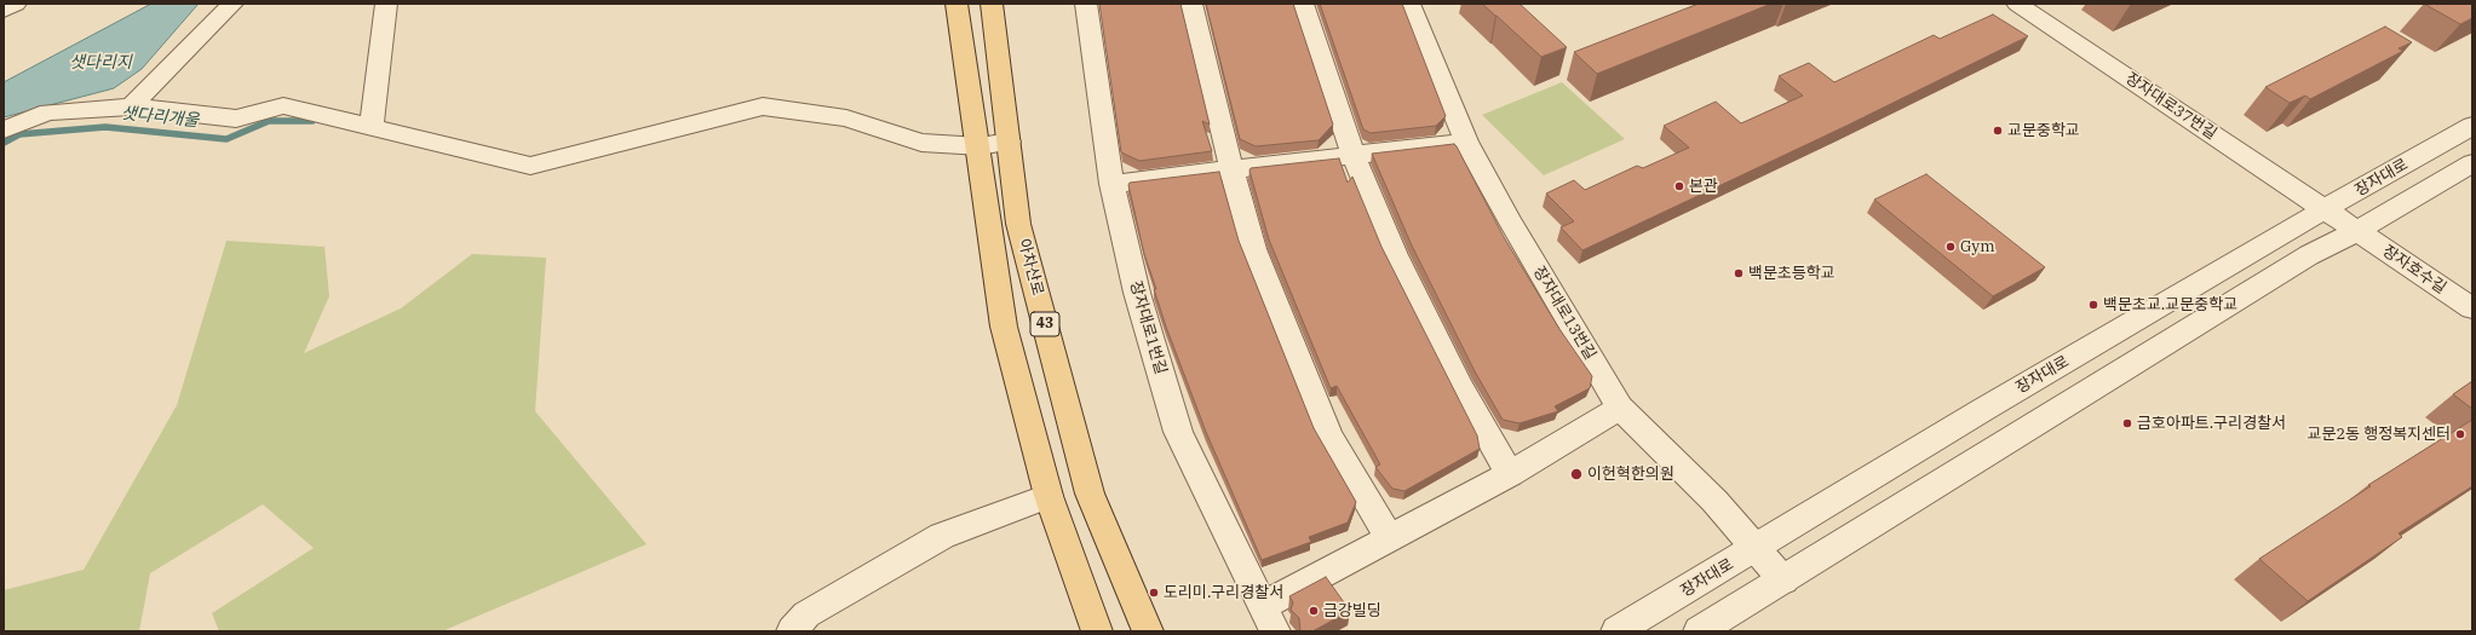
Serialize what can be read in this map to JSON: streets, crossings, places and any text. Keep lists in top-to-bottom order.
{
  "streets": {
    "main road": ["아차산로", "43"],
    "street": [
      "장자대로37번길",
      "장자대로",
      "장자호수길",
      "장자대로13번길",
      "장자대로1번길"
    ]
  },
  "crossings": [
    ["장자대로37번길", "장자대로"],
    ["장자대로37번길", "장자호수길"],
    ["장자대로", "장자대로13번길"]
  ],
  "water": ["샛다리지", "샛다리개울"],
  "places": [
    "교문중학교",
    "본관",
    "Gym",
    "백문초등학교",
    "백문초교.교문중학교",
    "금호아파트.구리경찰서",
    "교문2동 행정복지센터",
    "이헌혁한의원",
    "도리미.구리경찰서",
    "금강빌딩"
  ]
}
